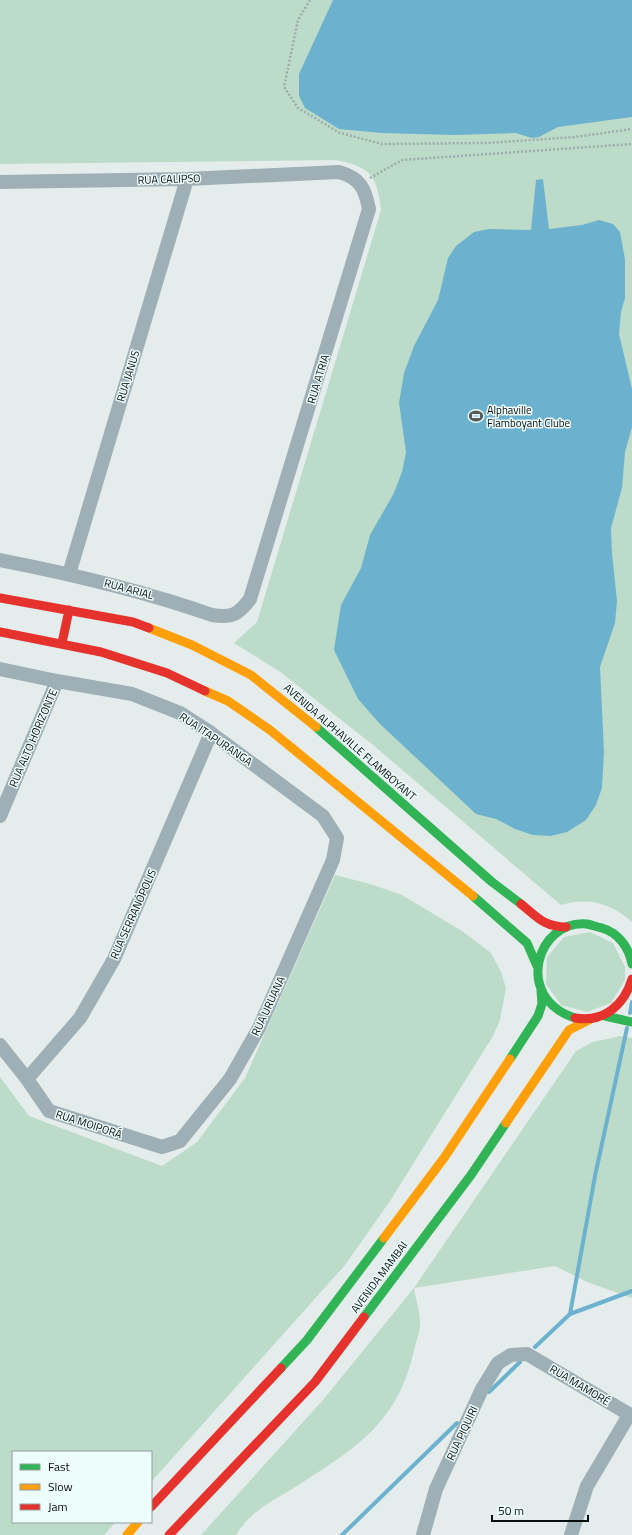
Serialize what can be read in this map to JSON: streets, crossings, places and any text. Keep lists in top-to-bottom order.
{
  "streets": {
    "street": [
      "RUA CALIPSO",
      "RUA JANUS",
      "RUA ATRIA",
      "RUA ARIAL",
      "RUA ALTO HORIZONTE",
      "RUA ITAPURANGA",
      "AVENIDA ALPHAVILLE FLAMBOYANT",
      "RUA SERRANÓPOLIS",
      "RUA URUANA",
      "RUA MOIPORÁ",
      "AVENIDA MAMBAI",
      "RUA MAMORÉ",
      "RUA PIQUIRI"
    ]
  },
  "crossings": [
    ["RUA CALIPSO", "RUA JANUS"],
    ["RUA CALIPSO", "RUA ATRIA"],
    ["RUA JANUS", "RUA ARIAL"],
    ["RUA ATRIA", "RUA ARIAL"],
    ["RUA ALTO HORIZONTE", "RUA ITAPURANGA"],
    ["RUA ITAPURANGA", "RUA SERRANÓPOLIS"],
    ["RUA ITAPURANGA", "RUA URUANA"],
    ["RUA SERRANÓPOLIS", "RUA MOIPORÁ"],
    ["RUA URUANA", "RUA MOIPORÁ"],
    ["RUA MAMORÉ", "RUA PIQUIRI"]
  ],
  "places": {
    "sports": ["Alphaville Flamboyant Clube"]
  },
  "legend": ["Fast", "Slow", "Jam"],
  "scale_bar": "50 m"
}
